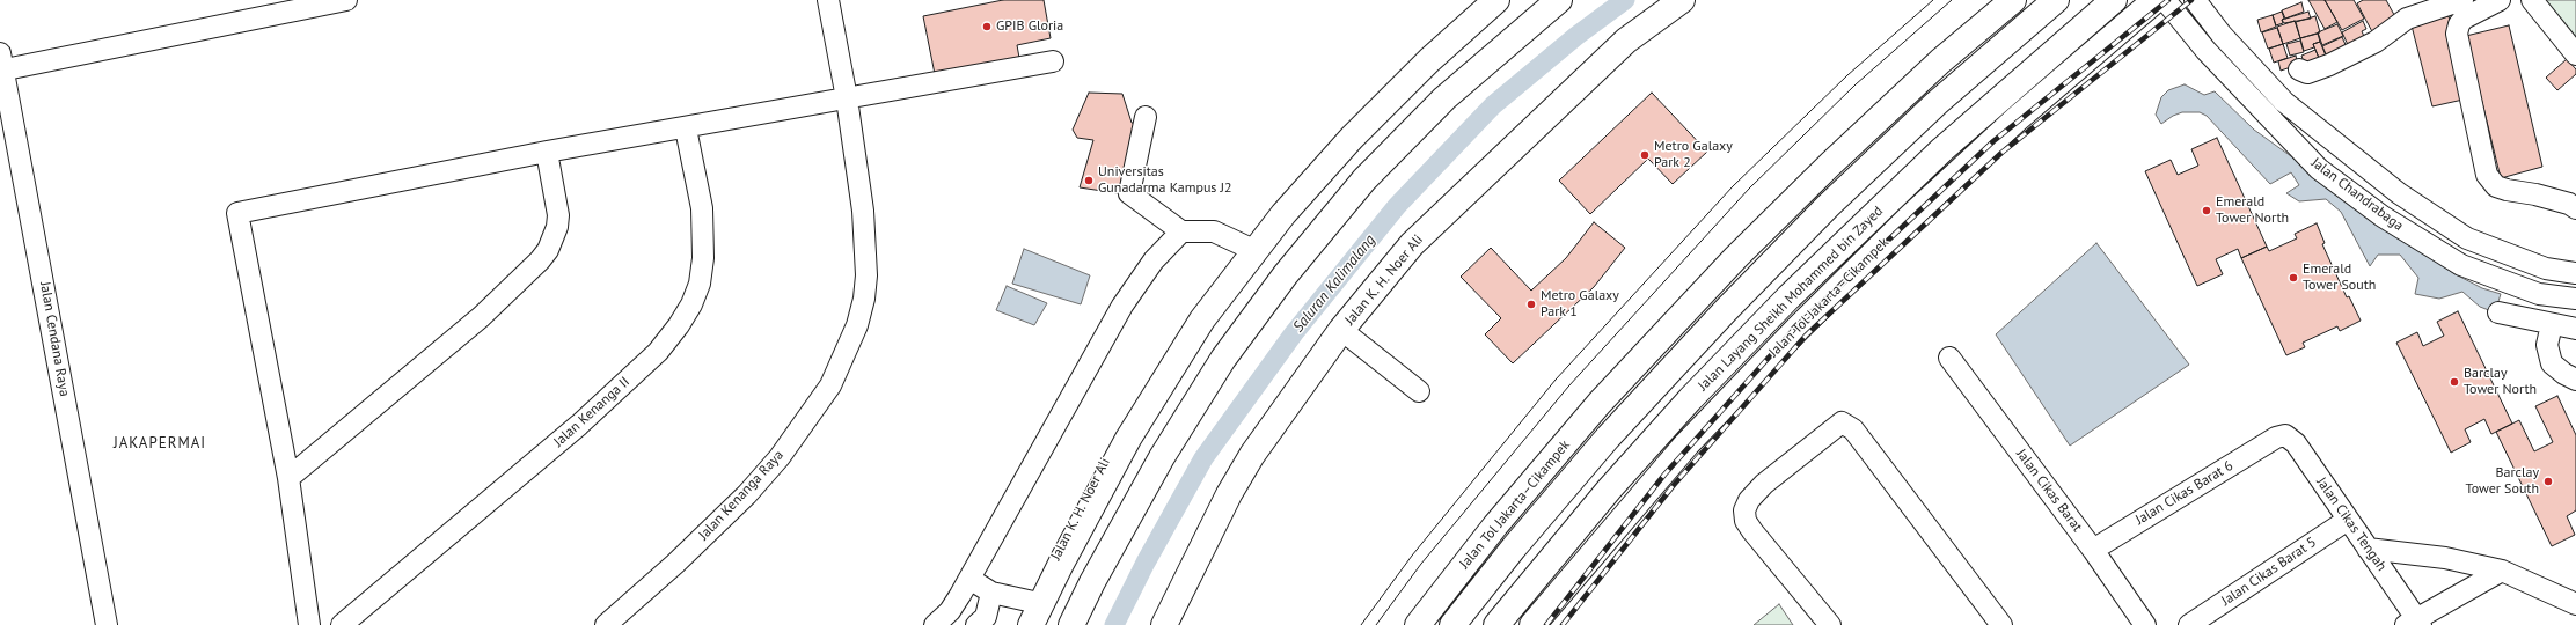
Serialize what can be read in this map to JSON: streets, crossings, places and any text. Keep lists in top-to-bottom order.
{
  "streets": {
    "main road": ["Jalan K. H. Noer Ali", "Jalan Tol Jakarta–Cikampek", "Jalan Layang Sheikh Mohammed bin Zayed"],
    "street": [
      "Jalan Chandrabaga",
      "Jalan Cendana Raya",
      "Jalan Kenanga II",
      "Jalan Cikas Barat",
      "Jalan Cikas Barat 6",
      "Jalan Kenanga Raya",
      "Jalan Cikas Tengah",
      "Jalan Cikas Barat 5"
    ]
  },
  "crossings": [
    ["Jalan Cikas Barat", "Jalan Cikas Barat 6"],
    ["Jalan Cikas Barat 6", "Jalan Cikas Tengah"],
    ["Jalan Cikas Tengah", "Jalan Cikas Barat 5"]
  ],
  "districts": ["JAKAPERMAI"],
  "water": ["Saluran Kalimalang"],
  "places": [
    "GPIB Gloria",
    "Metro Galaxy Park 2",
    "Universitas Gunadarma Kampus J2",
    "Emerald Tower North",
    "Emerald Tower South",
    "Metro Galaxy Park 1",
    "Barclay Tower North",
    "Barclay Tower South"
  ]
}
